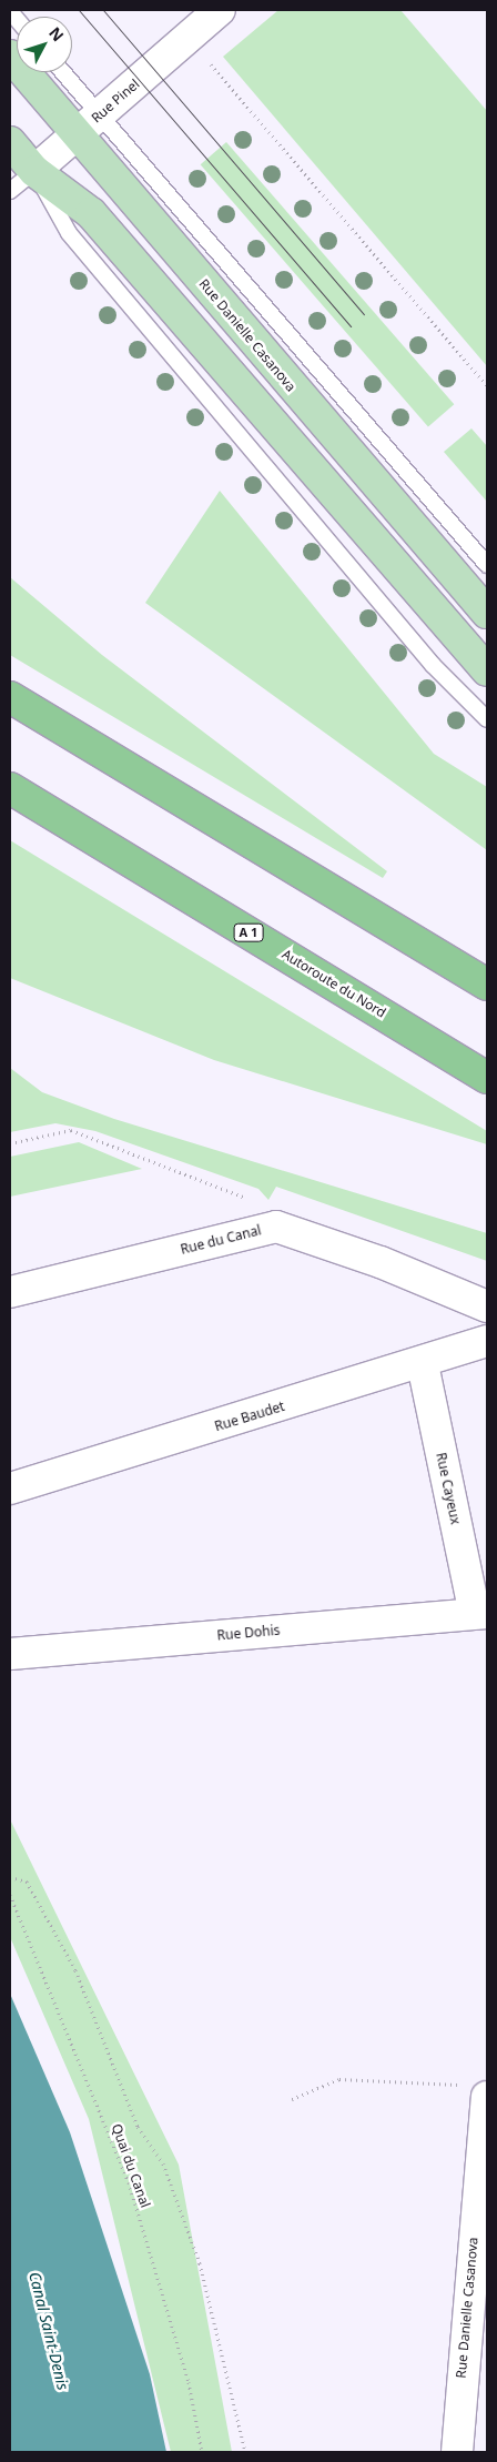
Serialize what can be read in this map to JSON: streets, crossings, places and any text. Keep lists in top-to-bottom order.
{
  "streets": {
    "highway": ["A 1", "Autoroute du Nord"],
    "main road": ["Rue Danielle Casanova"],
    "street": [
      "Rue Pinel",
      "Rue du Canal",
      "Rue Baudet",
      "Rue Cayeux",
      "Rue Dohis"
    ],
    "path": ["Quai du Canal"]
  },
  "crossings": [
    ["Rue Pinel", "Rue Danielle Casanova"],
    ["Rue Baudet", "Rue Cayeux"],
    ["Rue Cayeux", "Rue Dohis"]
  ],
  "water": ["Canal Saint-Denis"],
  "north": "top right"
}
